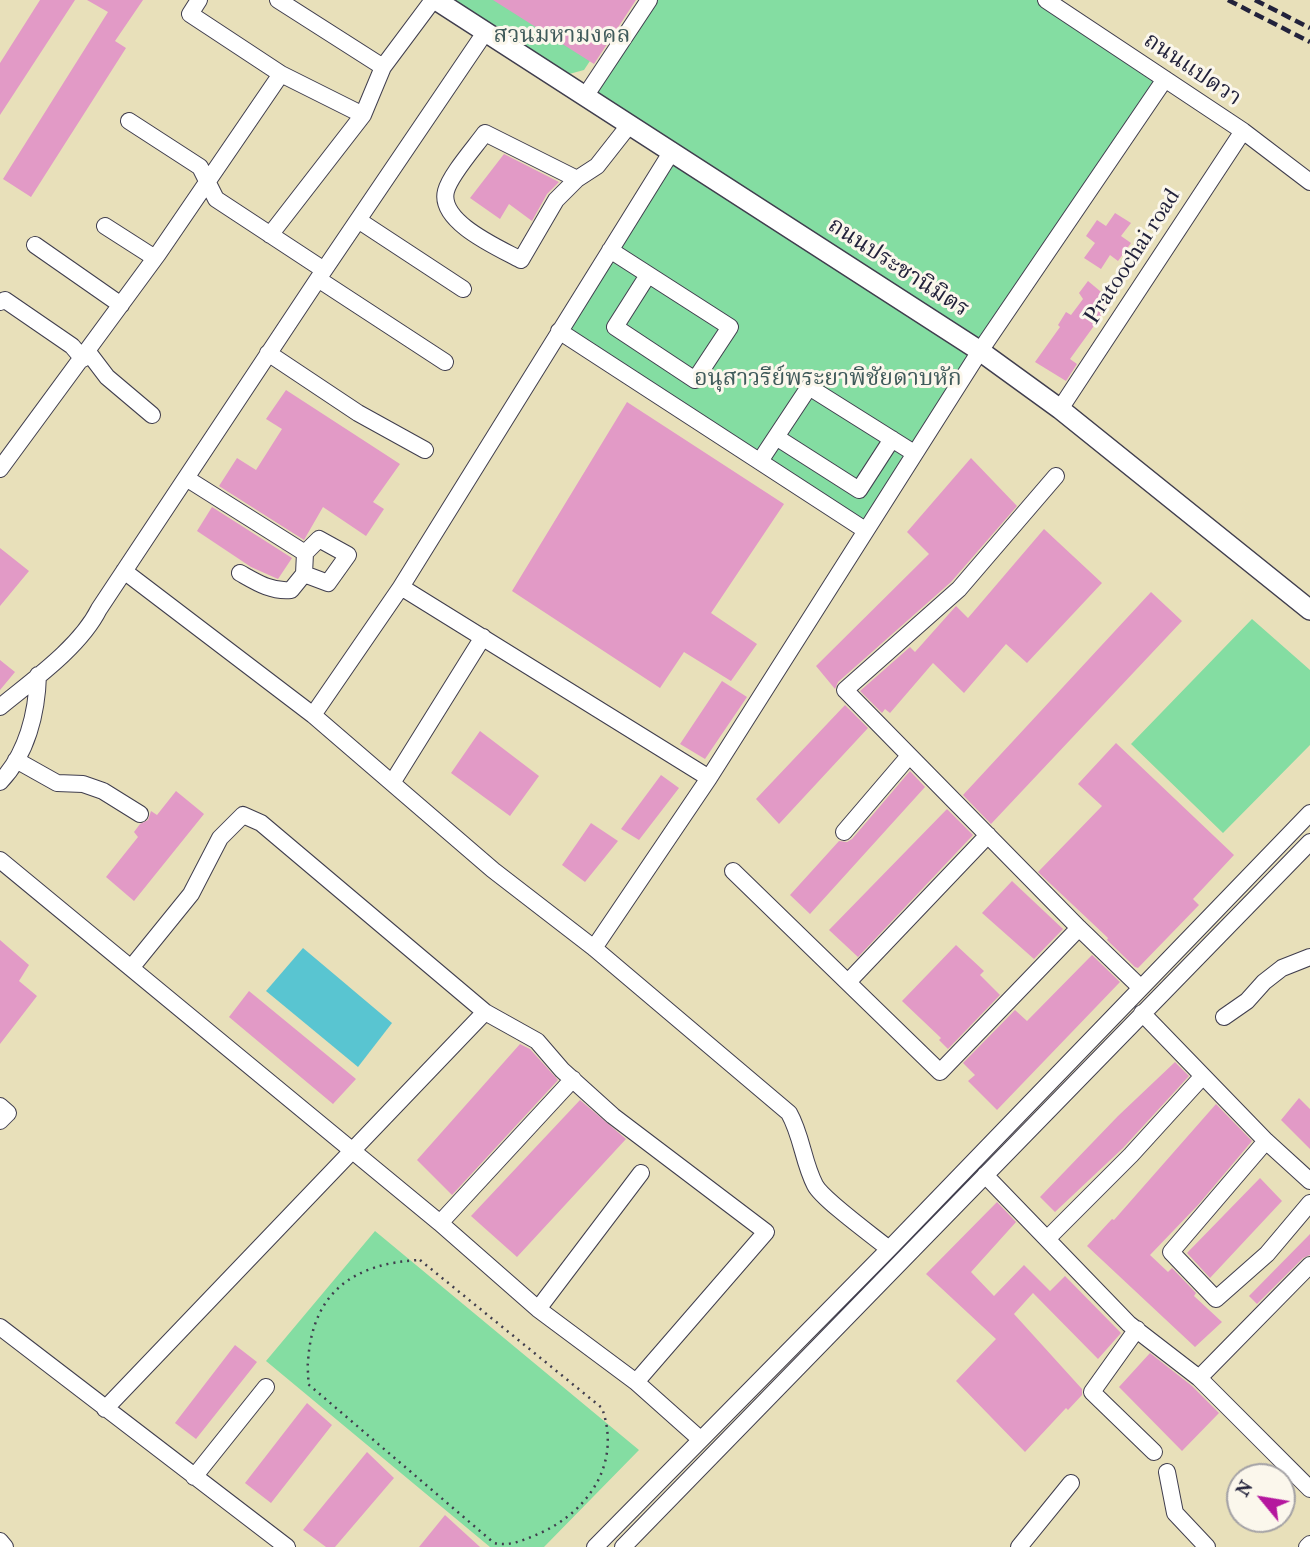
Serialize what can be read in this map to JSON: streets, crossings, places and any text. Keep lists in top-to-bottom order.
{
  "streets": {
    "main road": ["ถนนประชานิมิตร"],
    "street": ["ถนนแปดวา", "Pratoochai road"]
  },
  "crossings": [
    ["ถนนแปดวา", "Pratoochai road"],
    ["Pratoochai road", "ถนนประชานิมิตร"]
  ],
  "parks": ["สวนมหามงคล", "อนุสาวรีย์พระยาพิชัยดาบหัก"],
  "north": "top left"
}
